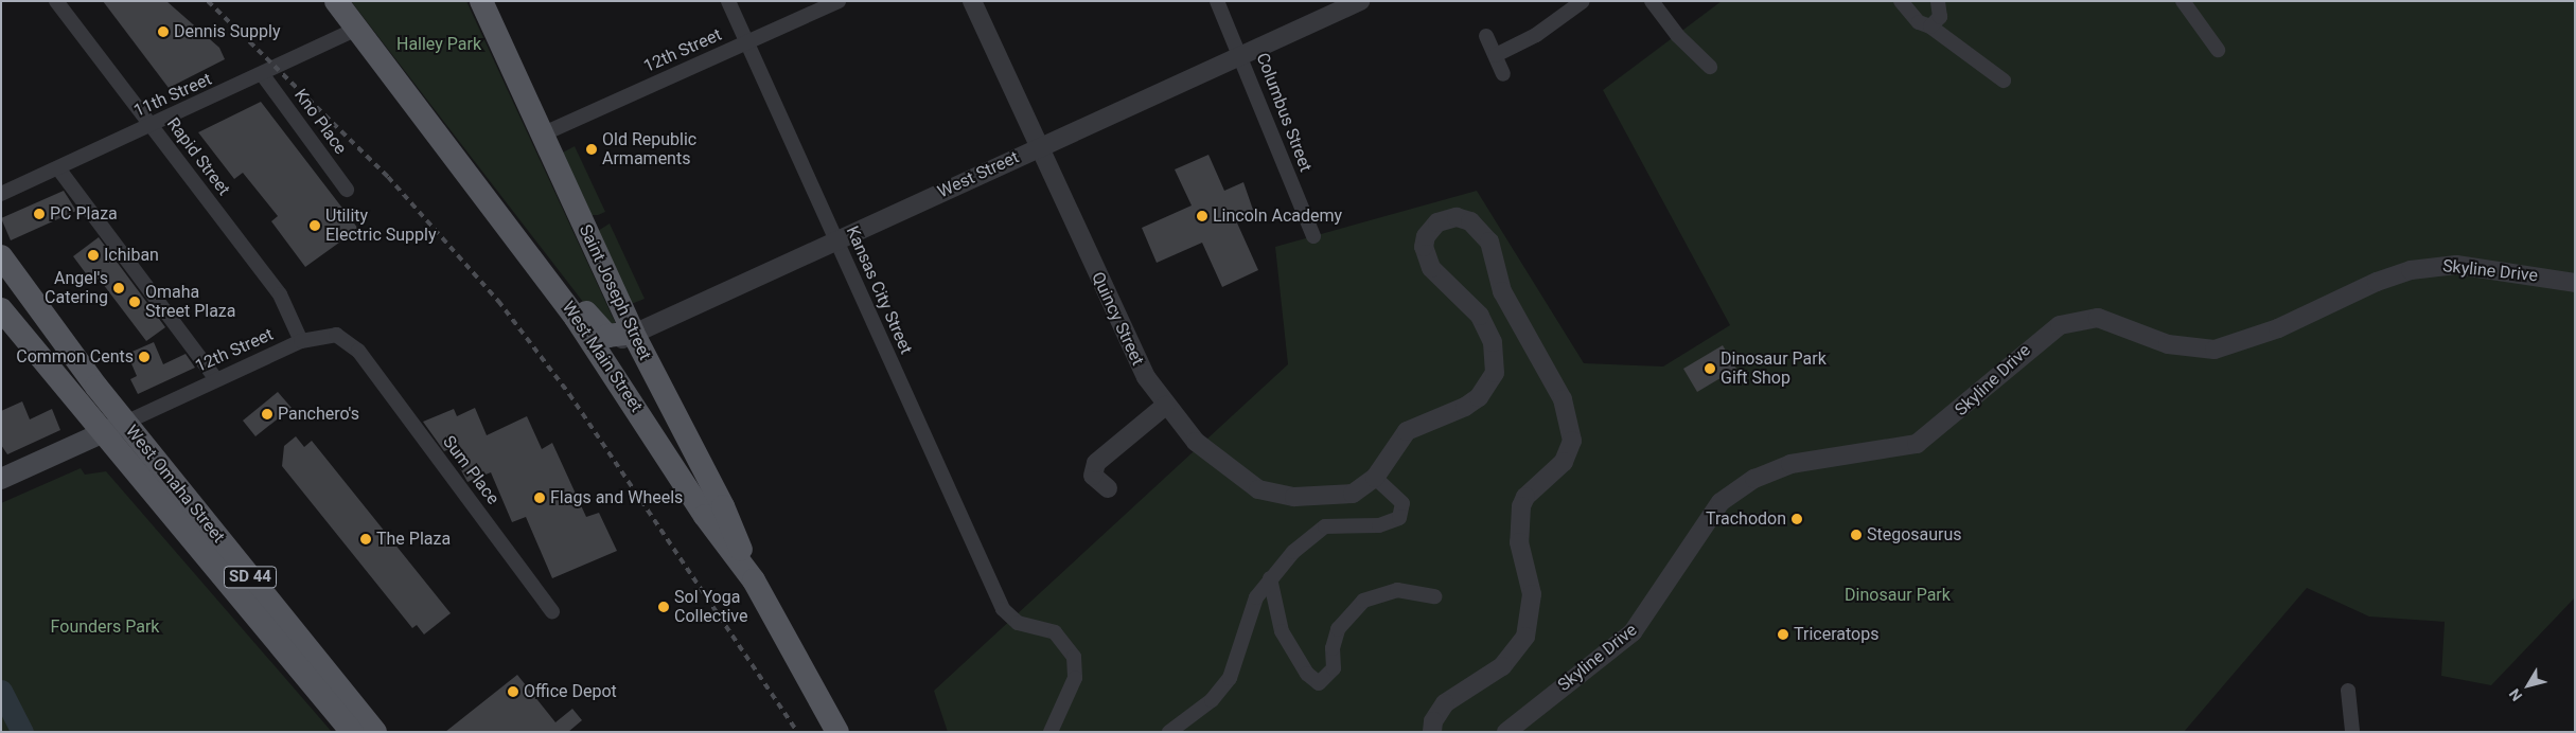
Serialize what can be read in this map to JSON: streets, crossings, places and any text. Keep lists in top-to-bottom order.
{
  "streets": {
    "main road": [
      "Saint Joseph Street",
      "West Main Street",
      "West Omaha Street",
      "SD 44"
    ],
    "street": [
      "12th Street",
      "11th Street",
      "Columbus Street",
      "Kno Place",
      "Rapid Street",
      "West Street",
      "Skyline Drive",
      "Kansas City Street",
      "Quincy Street",
      "Sum Place"
    ]
  },
  "crossings": [
    ["12th Street", "Rapid Street"],
    ["12th Street", "Kansas City Street"],
    ["12th Street", "Saint Joseph Street"],
    ["12th Street", "Sum Place"],
    ["12th Street", "West Omaha Street"],
    ["11th Street", "Kno Place"],
    ["11th Street", "Rapid Street"],
    ["11th Street", "West Main Street"],
    ["Columbus Street", "West Street"],
    ["West Street", "Kansas City Street"],
    ["West Street", "Saint Joseph Street"],
    ["West Street", "Quincy Street"],
    ["West Street", "West Main Street"],
    ["Saint Joseph Street", "West Main Street"]
  ],
  "parks": ["Halley Park", "Dinosaur Park", "Founders Park"],
  "places": [
    "Dennis Supply",
    "Old Republic Armaments",
    "PC Plaza",
    "Lincoln Academy",
    "Utility Electric Supply",
    "Ichiban",
    "Angel's Catering",
    "Omaha Street Plaza",
    "Common Cents",
    "Dinosaur Park Gift Shop",
    "Panchero's",
    "Flags and Wheels",
    "Trachodon",
    "Stegosaurus",
    "The Plaza",
    "Sol Yoga Collective",
    "Triceratops",
    "Office Depot"
  ],
  "north": "bottom left"
}
